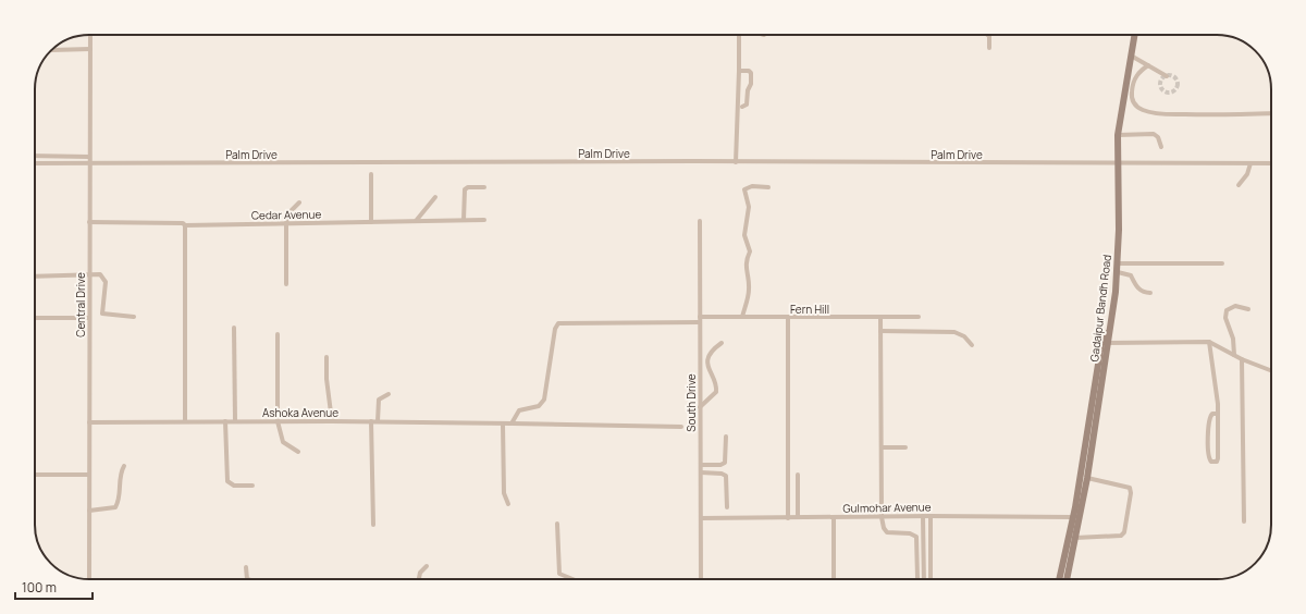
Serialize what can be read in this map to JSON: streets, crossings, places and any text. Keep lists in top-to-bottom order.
{
  "streets": {
    "street": [
      "Palm Drive",
      "Cedar Avenue",
      "Central Drive",
      "Gadaipur Bandh Road",
      "Fern Hill",
      "South Drive",
      "Ashoka Avenue",
      "Gulmohar Avenue"
    ]
  },
  "crossings": [
    ["Palm Drive", "Central Drive"],
    ["Palm Drive", "Gadaipur Bandh Road"],
    ["Cedar Avenue", "Central Drive"],
    ["Central Drive", "Ashoka Avenue"],
    ["Fern Hill", "South Drive"],
    ["Fern Hill", "Ashoka Avenue"],
    ["South Drive", "Gulmohar Avenue"]
  ],
  "scale_bar": "100 m"
}
